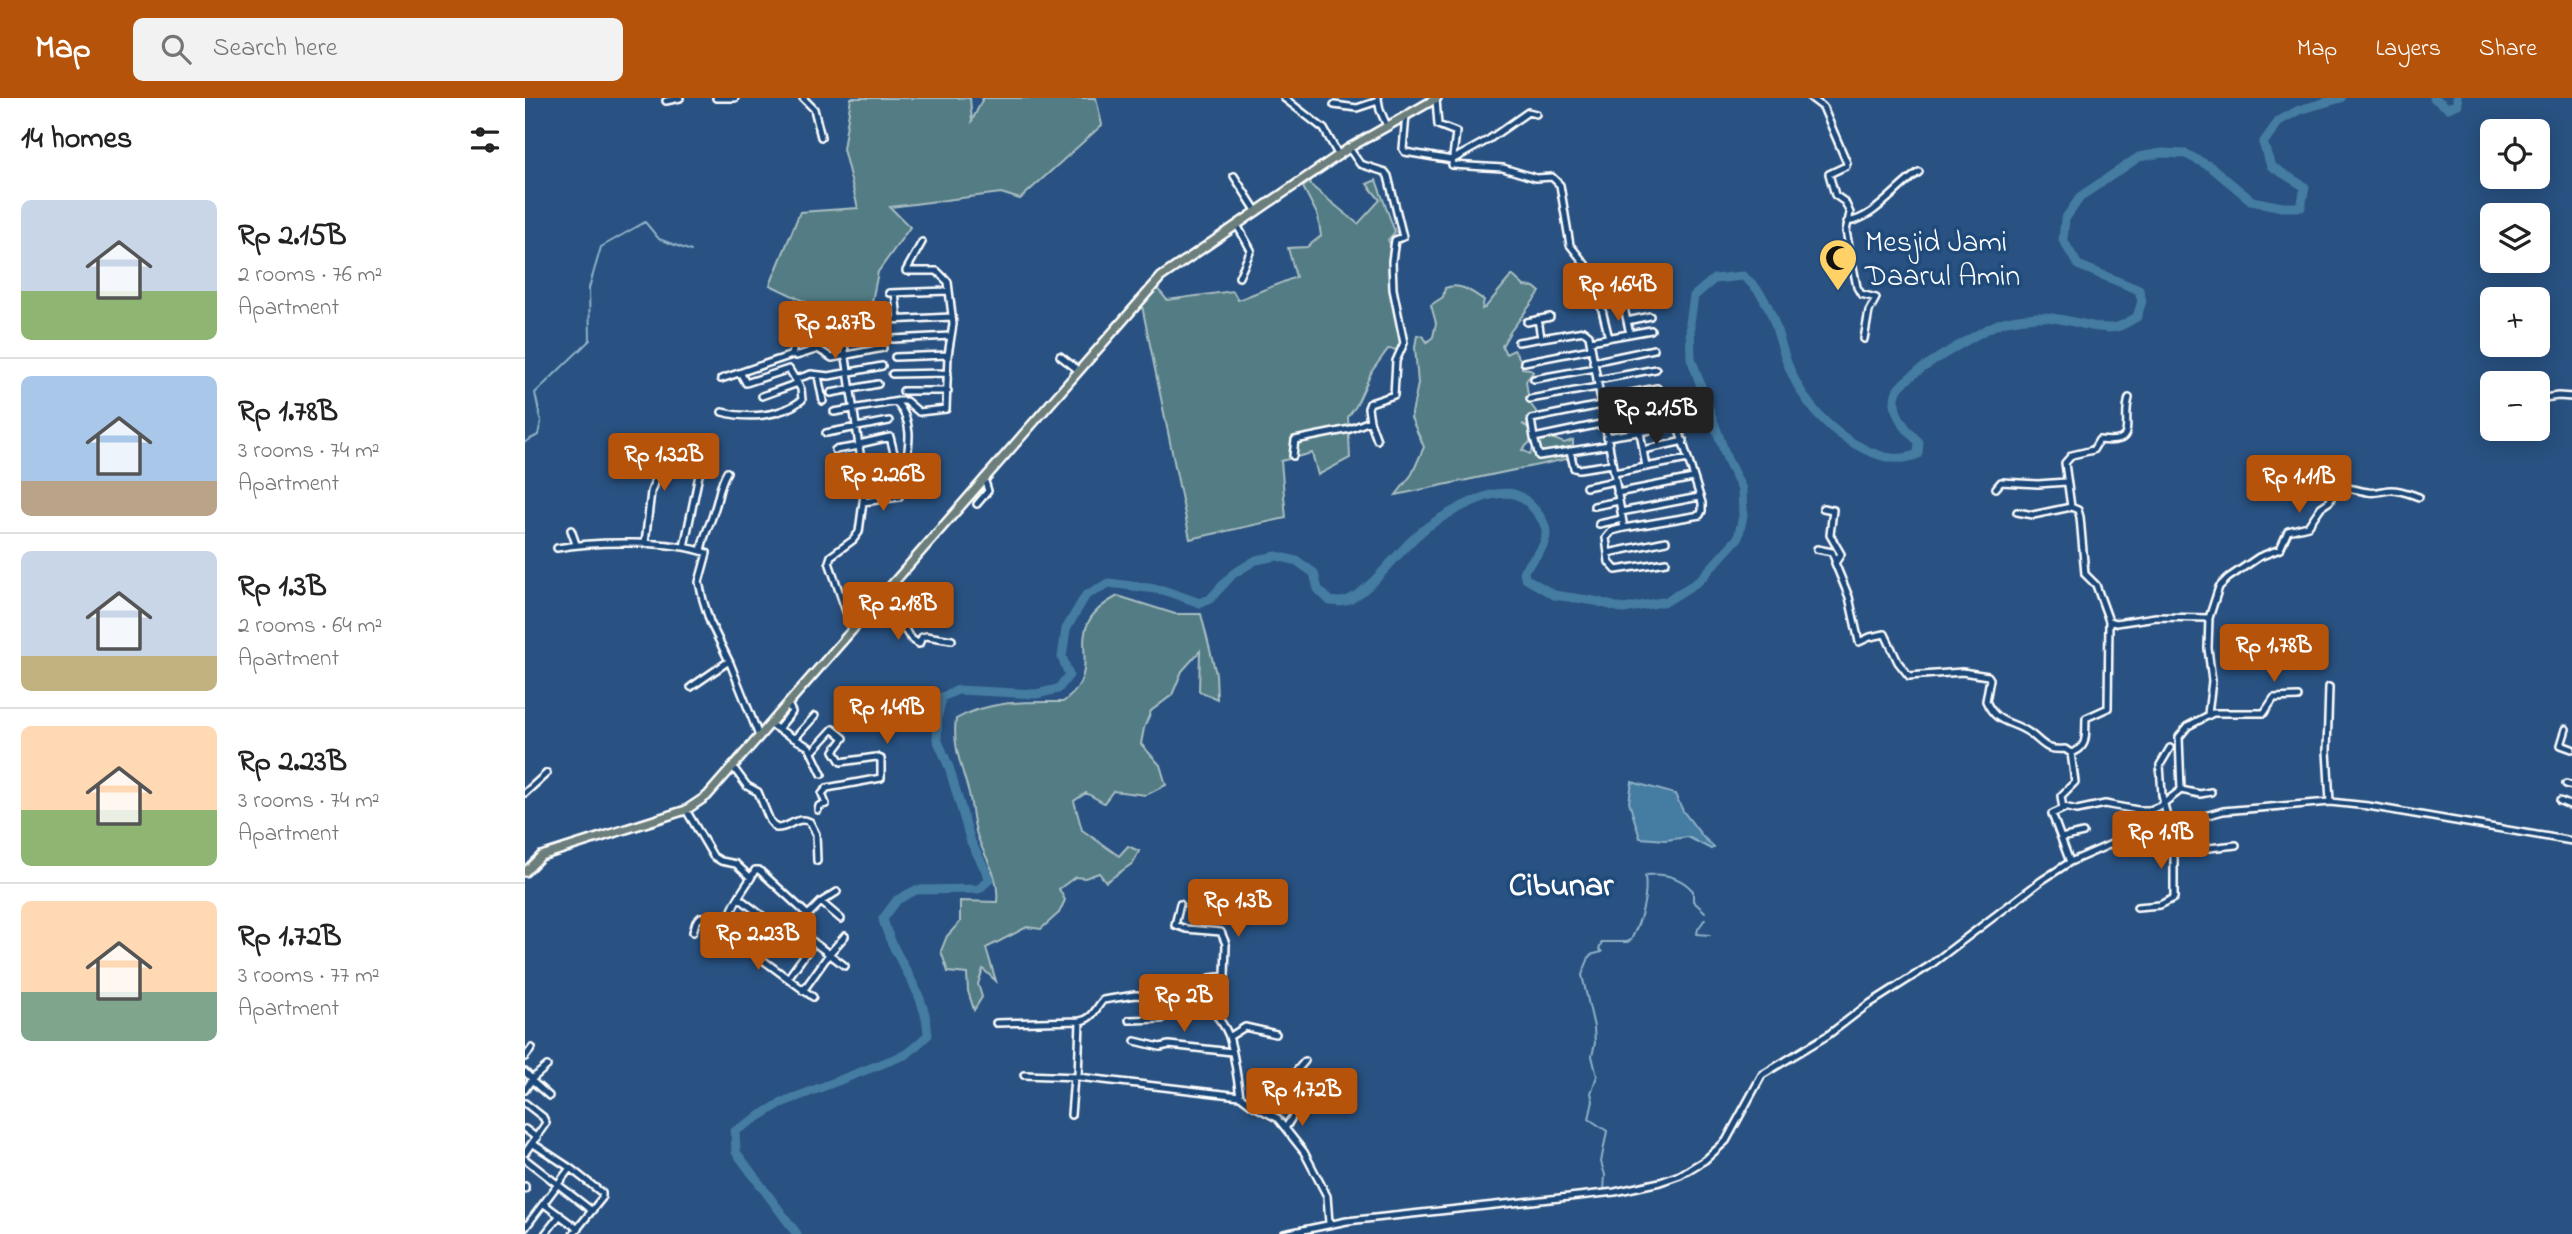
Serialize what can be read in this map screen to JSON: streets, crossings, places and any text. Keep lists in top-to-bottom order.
{
  "districts": ["Cibunar"],
  "places": {
    "mosque": ["Mesjid Jami Daarul Amin"]
  },
  "page": {
    "header": "Map",
    "search": "Search here",
    "nav": ["Map", "Layers", "Share"],
    "heading": "14 homes",
    "map_buttons": ["+", "−"],
    "list": [
      {
        "name": "Rp 2.15B",
        "note": "2 rooms · 76 m² · Apartment"
      },
      {
        "name": "Rp 1.78B",
        "note": "3 rooms · 74 m² · Apartment"
      },
      {
        "name": "Rp 1.3B",
        "note": "2 rooms · 64 m² · Apartment"
      },
      {
        "name": "Rp 2.23B",
        "note": "3 rooms · 74 m² · Apartment"
      },
      {
        "name": "Rp 1.72B",
        "note": "3 rooms · 77 m² · Apartment"
      }
    ],
    "price": [
      "Rp 1.64B",
      "Rp 2.87B",
      "Rp 2.15B",
      "Rp 1.32B",
      "Rp 2.26B",
      "Rp 1.11B",
      "Rp 2.18B",
      "Rp 1.78B",
      "Rp 1.49B",
      "Rp 1.9B",
      "Rp 1.3B",
      "Rp 2.23B",
      "Rp 2B",
      "Rp 1.72B"
    ]
  }
}
